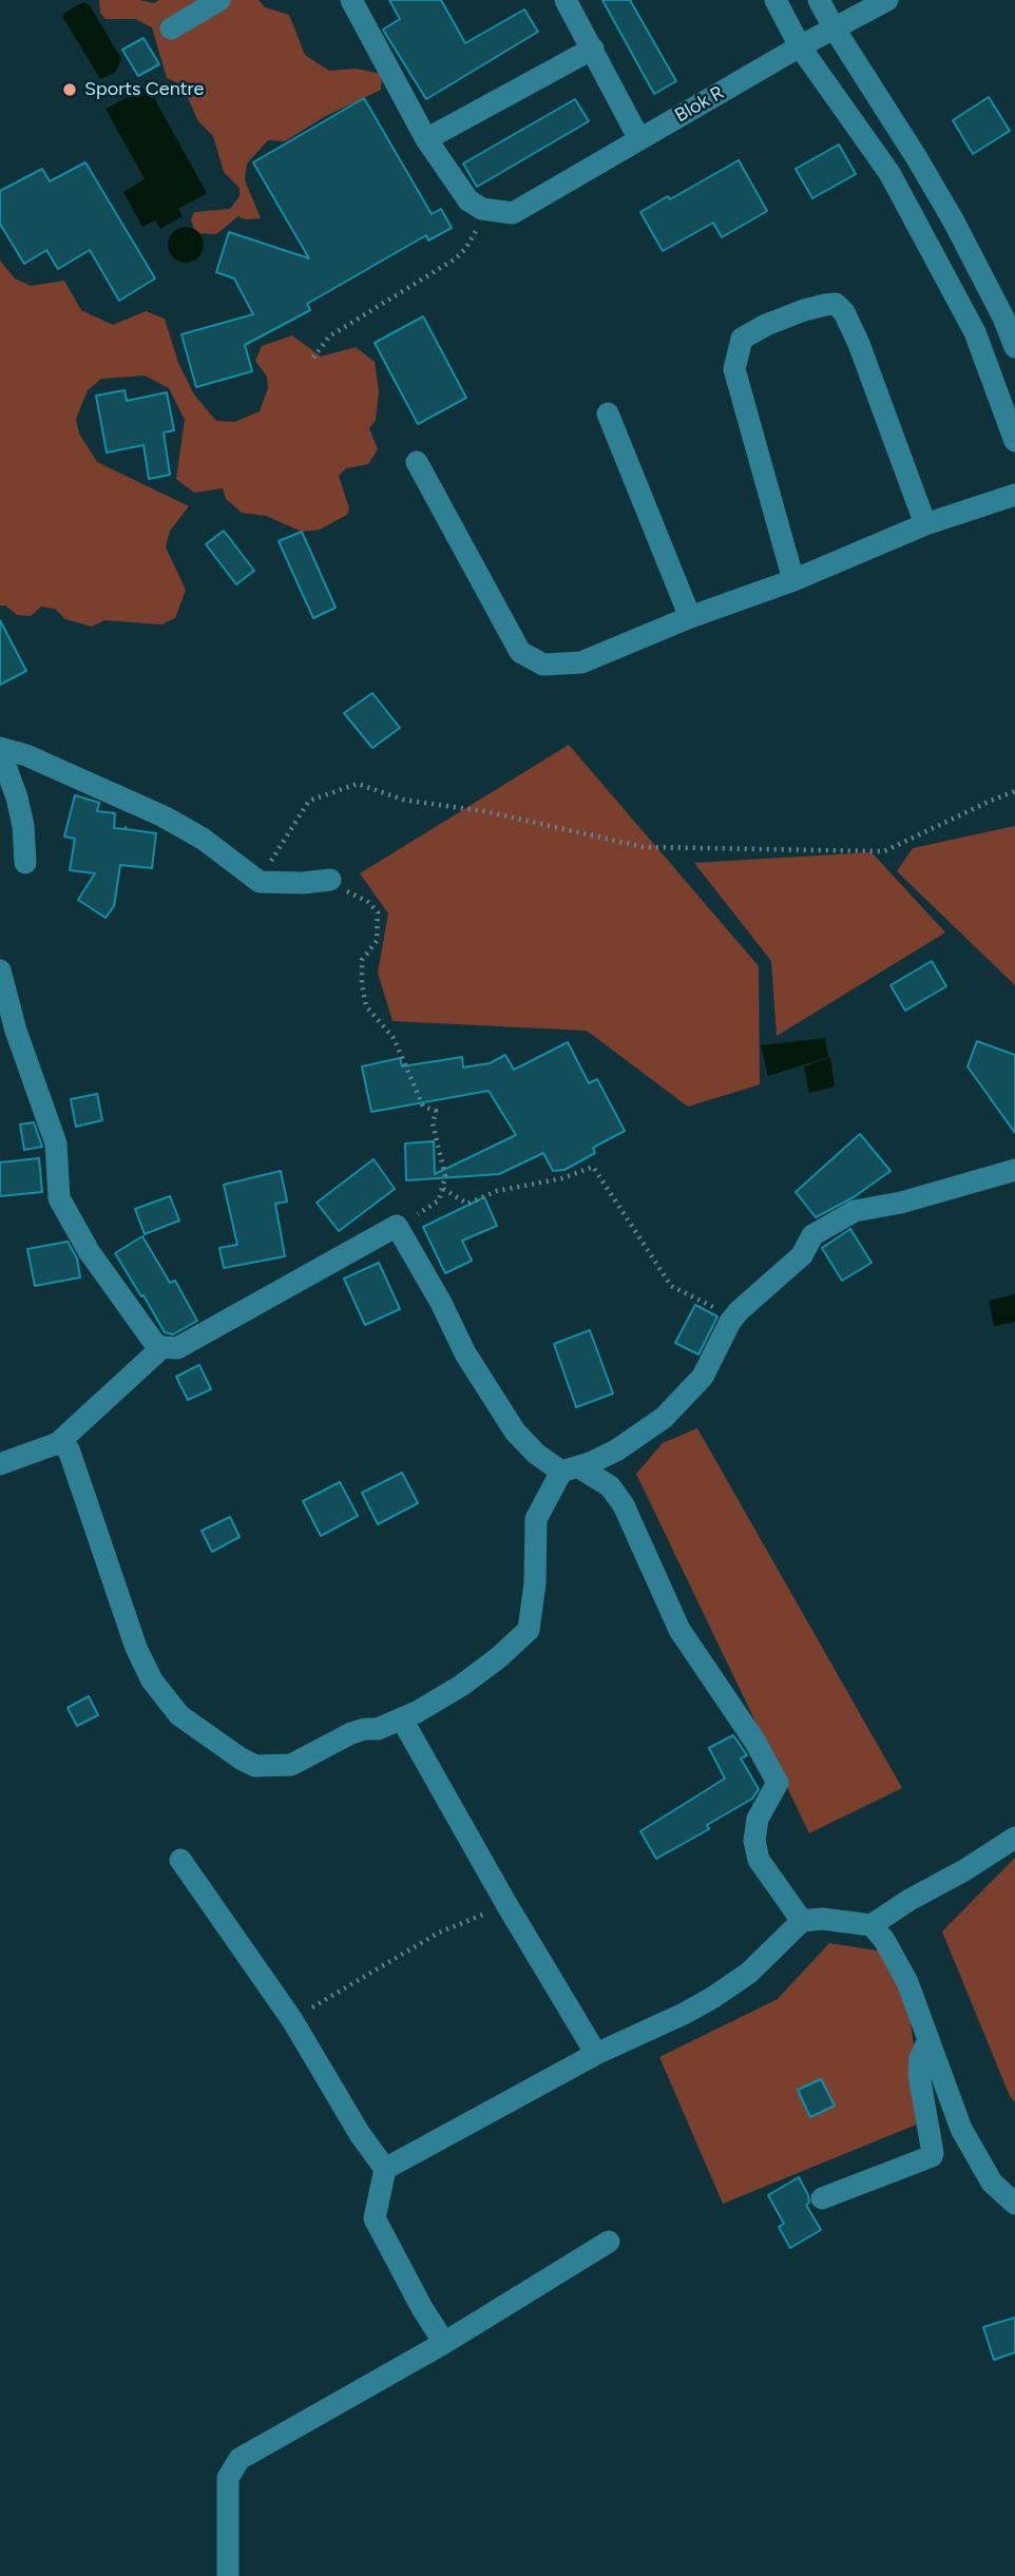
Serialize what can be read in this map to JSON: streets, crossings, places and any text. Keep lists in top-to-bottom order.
{
  "streets": {
    "street": ["Blok R"]
  },
  "places": ["Sports Centre"]
}
